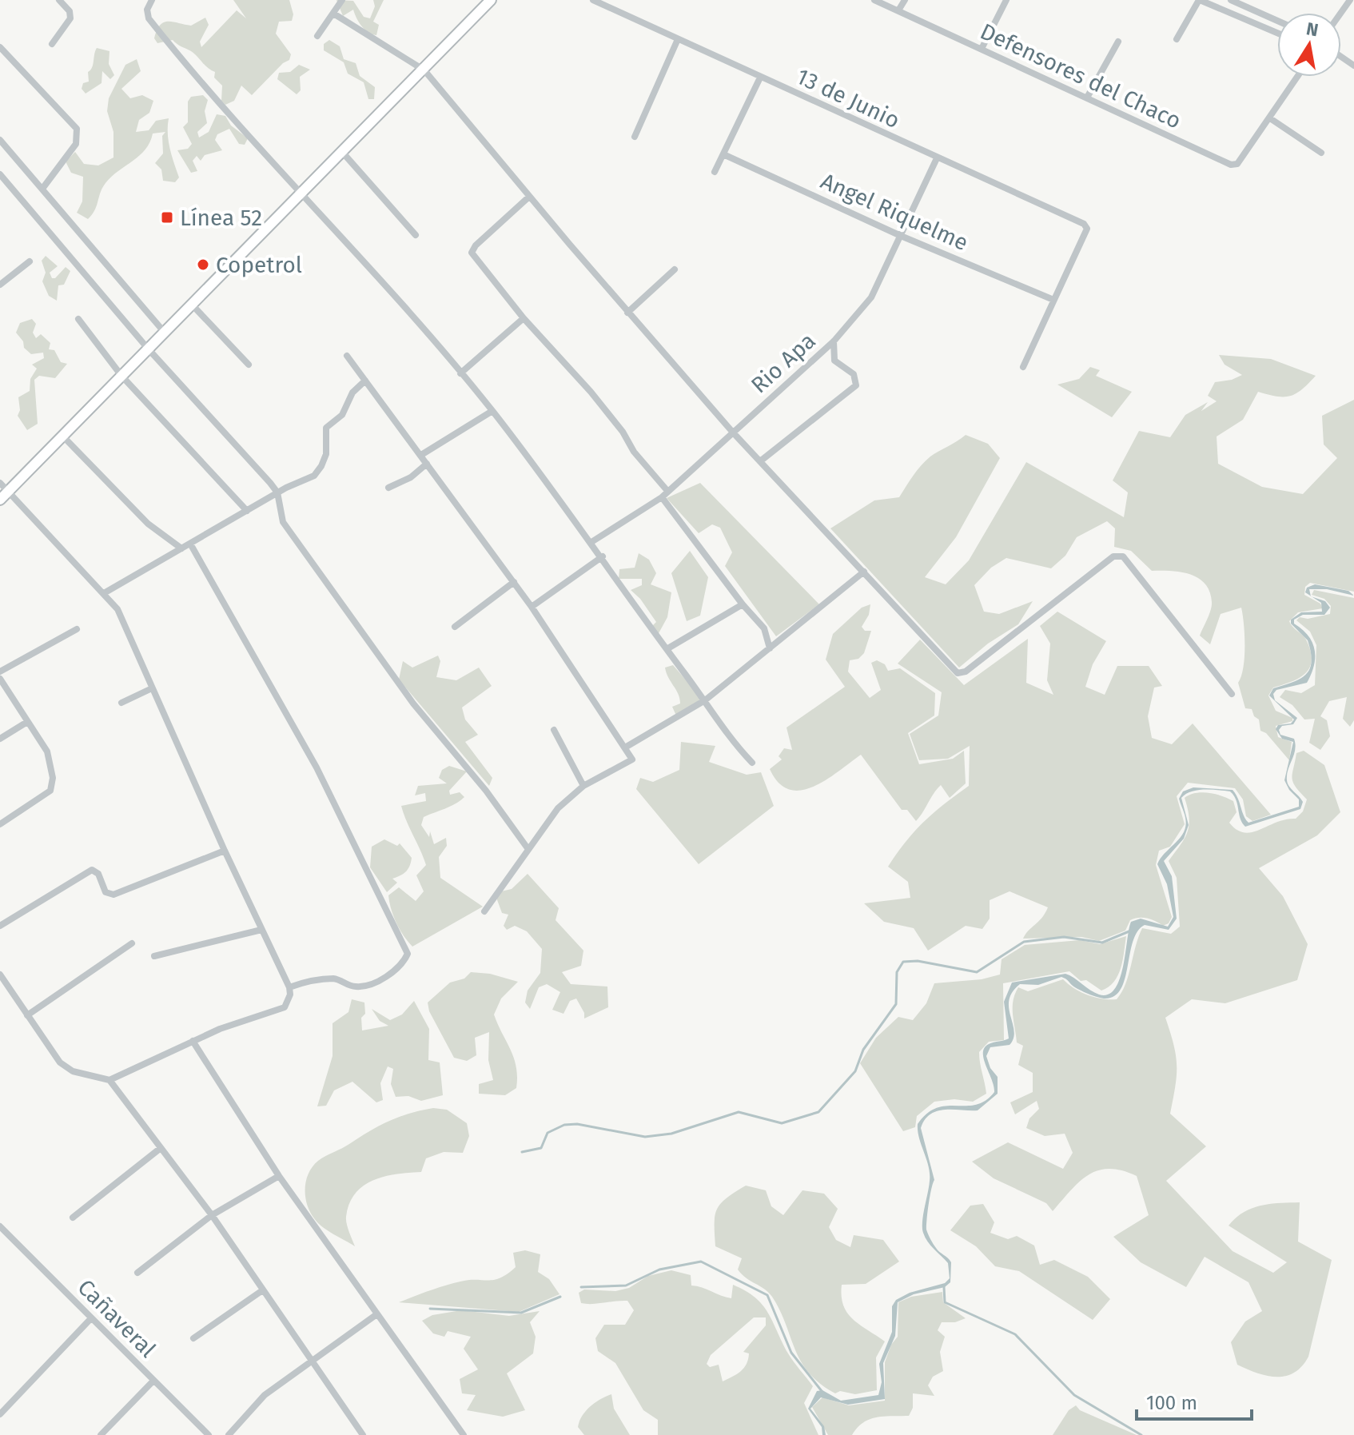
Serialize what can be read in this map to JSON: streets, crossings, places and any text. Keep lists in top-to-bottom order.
{
  "streets": {
    "street": [
      "Defensores del Chaco",
      "13 de Junio",
      "Angel Riquelme",
      "Rio Apa",
      "Cañaveral"
    ]
  },
  "crossings": [
    ["13 de Junio", "Angel Riquelme"],
    ["13 de Junio", "Rio Apa"],
    ["Angel Riquelme", "Rio Apa"]
  ],
  "places": {
    "transit": ["Línea 52"],
    "other": ["Copetrol"]
  },
  "scale_bar": "100 m",
  "north": "top"
}
